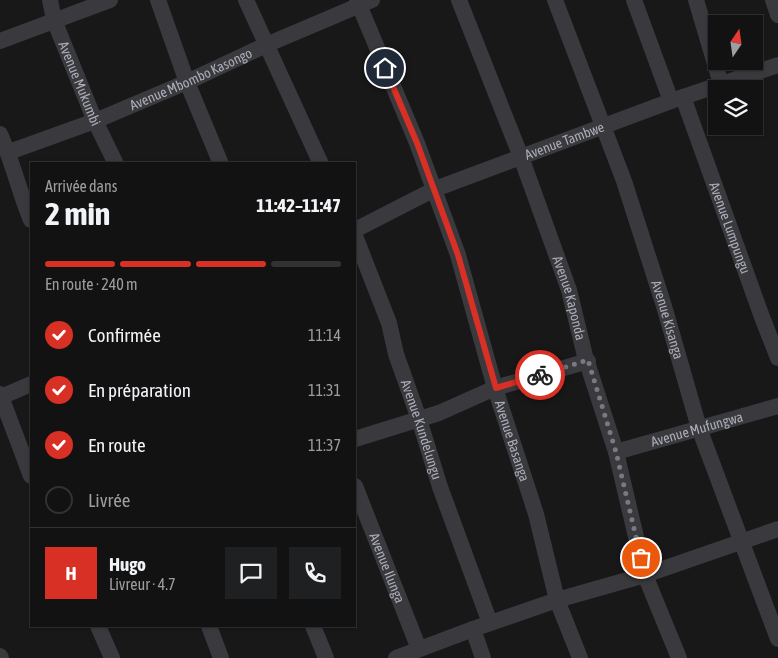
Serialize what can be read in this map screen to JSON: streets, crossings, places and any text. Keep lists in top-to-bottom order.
{
  "streets": {
    "street": [
      "Avenue Mbombo Kasongo",
      "Avenue Mukumbi",
      "Avenue Tambwe",
      "Avenue Lumpungu",
      "Avenue Kaponda",
      "Avenue Kisanga",
      "Avenue Mufungwa",
      "Avenue Kundelungu",
      "Avenue Basanga",
      "Avenue Ilunga"
    ]
  },
  "crossings": [
    ["Avenue Mbombo Kasongo", "Avenue Mukumbi"],
    ["Avenue Mbombo Kasongo", "Avenue Basanga"],
    ["Avenue Tambwe", "Avenue Lumpungu"],
    ["Avenue Tambwe", "Avenue Kaponda"],
    ["Avenue Tambwe", "Avenue Kisanga"],
    ["Avenue Tambwe", "Avenue Basanga"],
    ["Avenue Kaponda", "Avenue Mufungwa"],
    ["Avenue Kisanga", "Avenue Mufungwa"]
  ],
  "north": "top",
  "page": {
    "heading": ["2 min", "Arrivée dans", "11:42–11:47"],
    "panel": ["Hugo", "Livreur · 4.7"],
    "bar": "En route · 240 m",
    "list": [
      ["Confirmée", "11:14"],
      ["En préparation", "11:31"],
      ["En route", "11:37"],
      "Livrée"
    ],
    "round": "H"
  }
}
